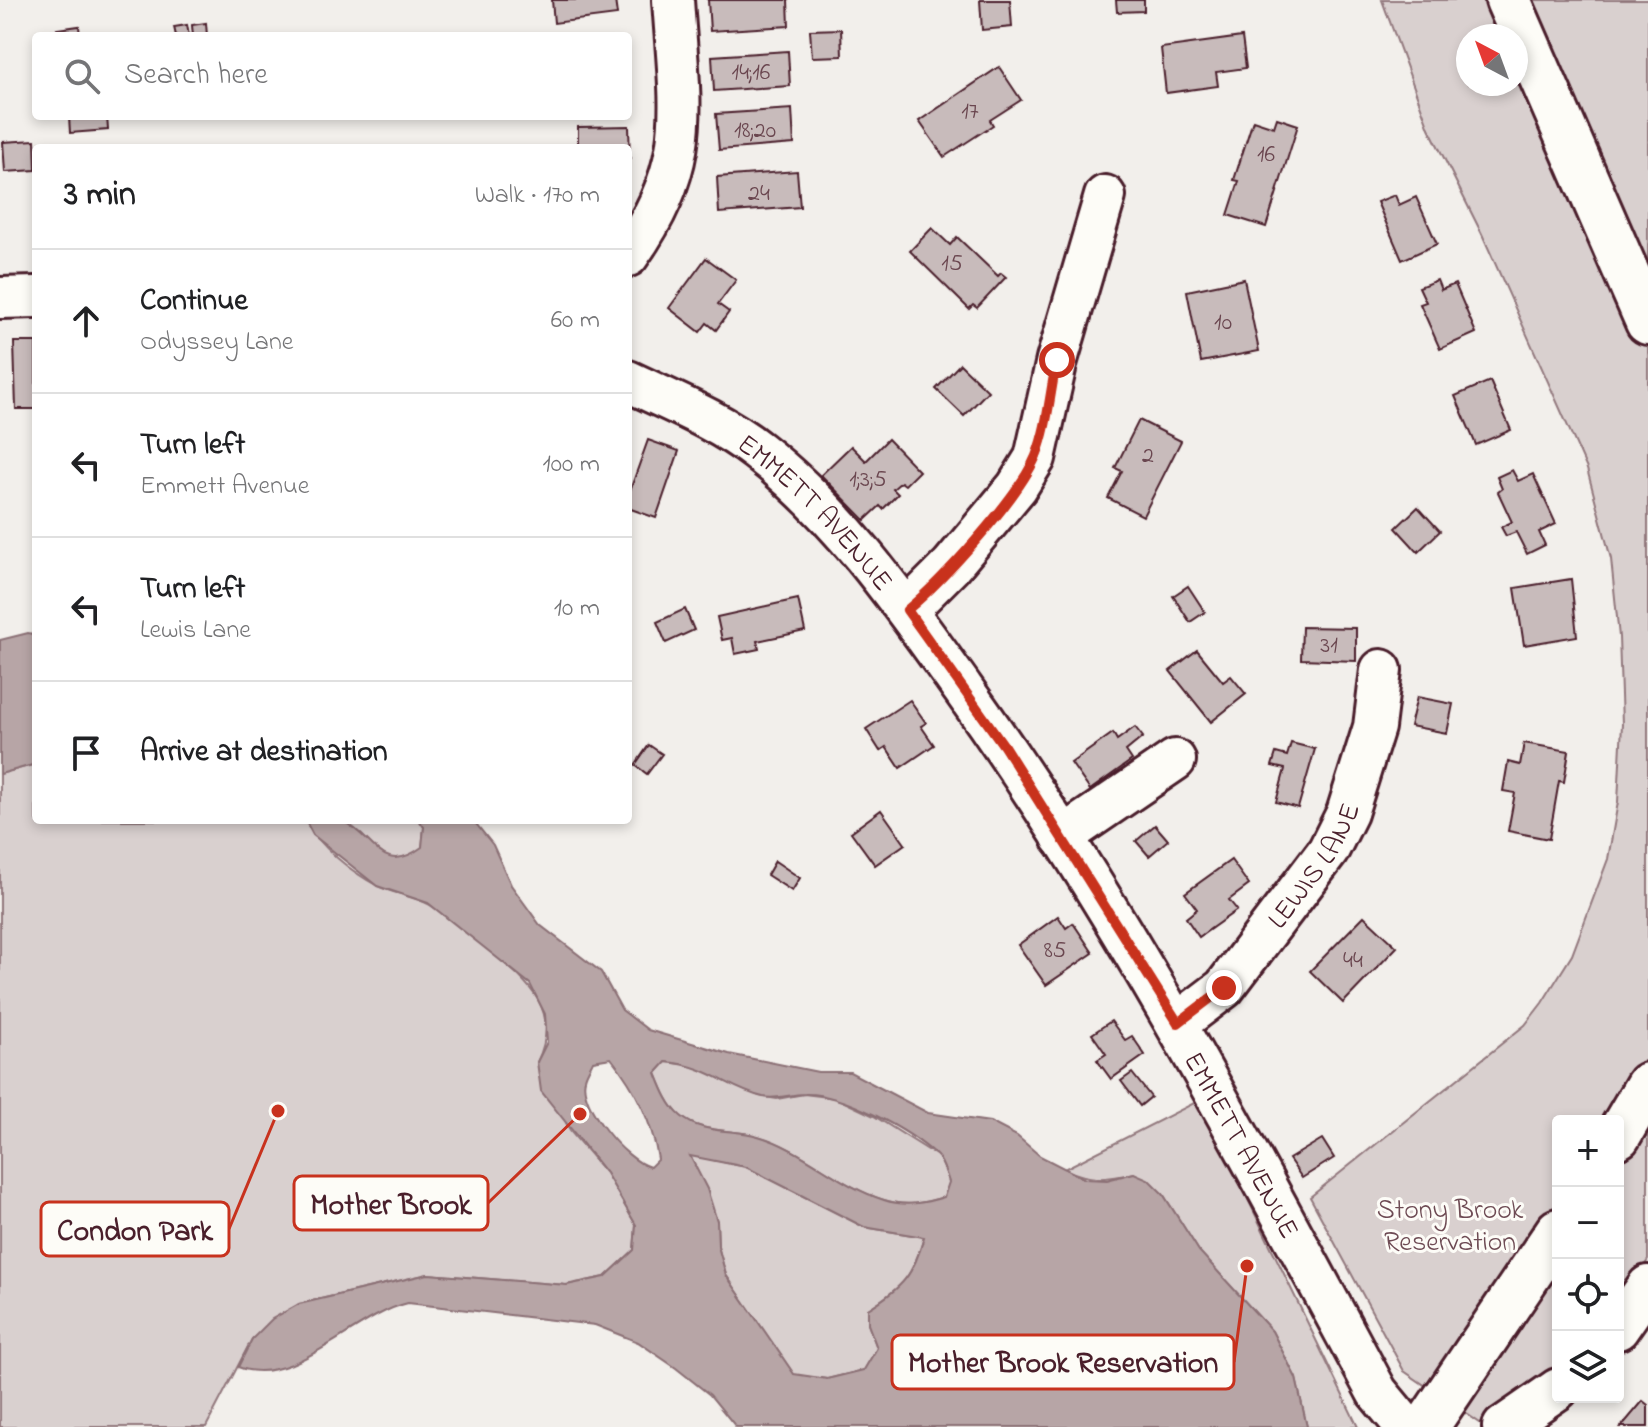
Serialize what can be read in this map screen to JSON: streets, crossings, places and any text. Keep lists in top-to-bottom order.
{
  "streets": {
    "street": ["EMMETT AVENUE", "LEWIS LANE"]
  },
  "crossings": [
    ["EMMETT AVENUE", "LEWIS LANE"]
  ],
  "parks": ["Stony Brook Reservation"],
  "places": ["Condon Park", "Mother Brook", "Mother Brook Reservation"],
  "house_numbers": [
    "14;16",
    "17",
    "18;20",
    "16",
    "24",
    "15",
    "10",
    "2",
    "1;3;5",
    "31",
    "85",
    "44"
  ],
  "north": "top left",
  "page": {
    "search": "Search here",
    "heading": ["3 min", "Walk · 170 m"],
    "list": [
      ["Continue", "Odyssey Lane", "60 m"],
      ["Turn left", "Emmett Avenue", "100 m"],
      ["Turn left", "Lewis Lane", "10 m"],
      "Arrive at destination"
    ],
    "map_buttons": ["+", "−"]
  }
}
